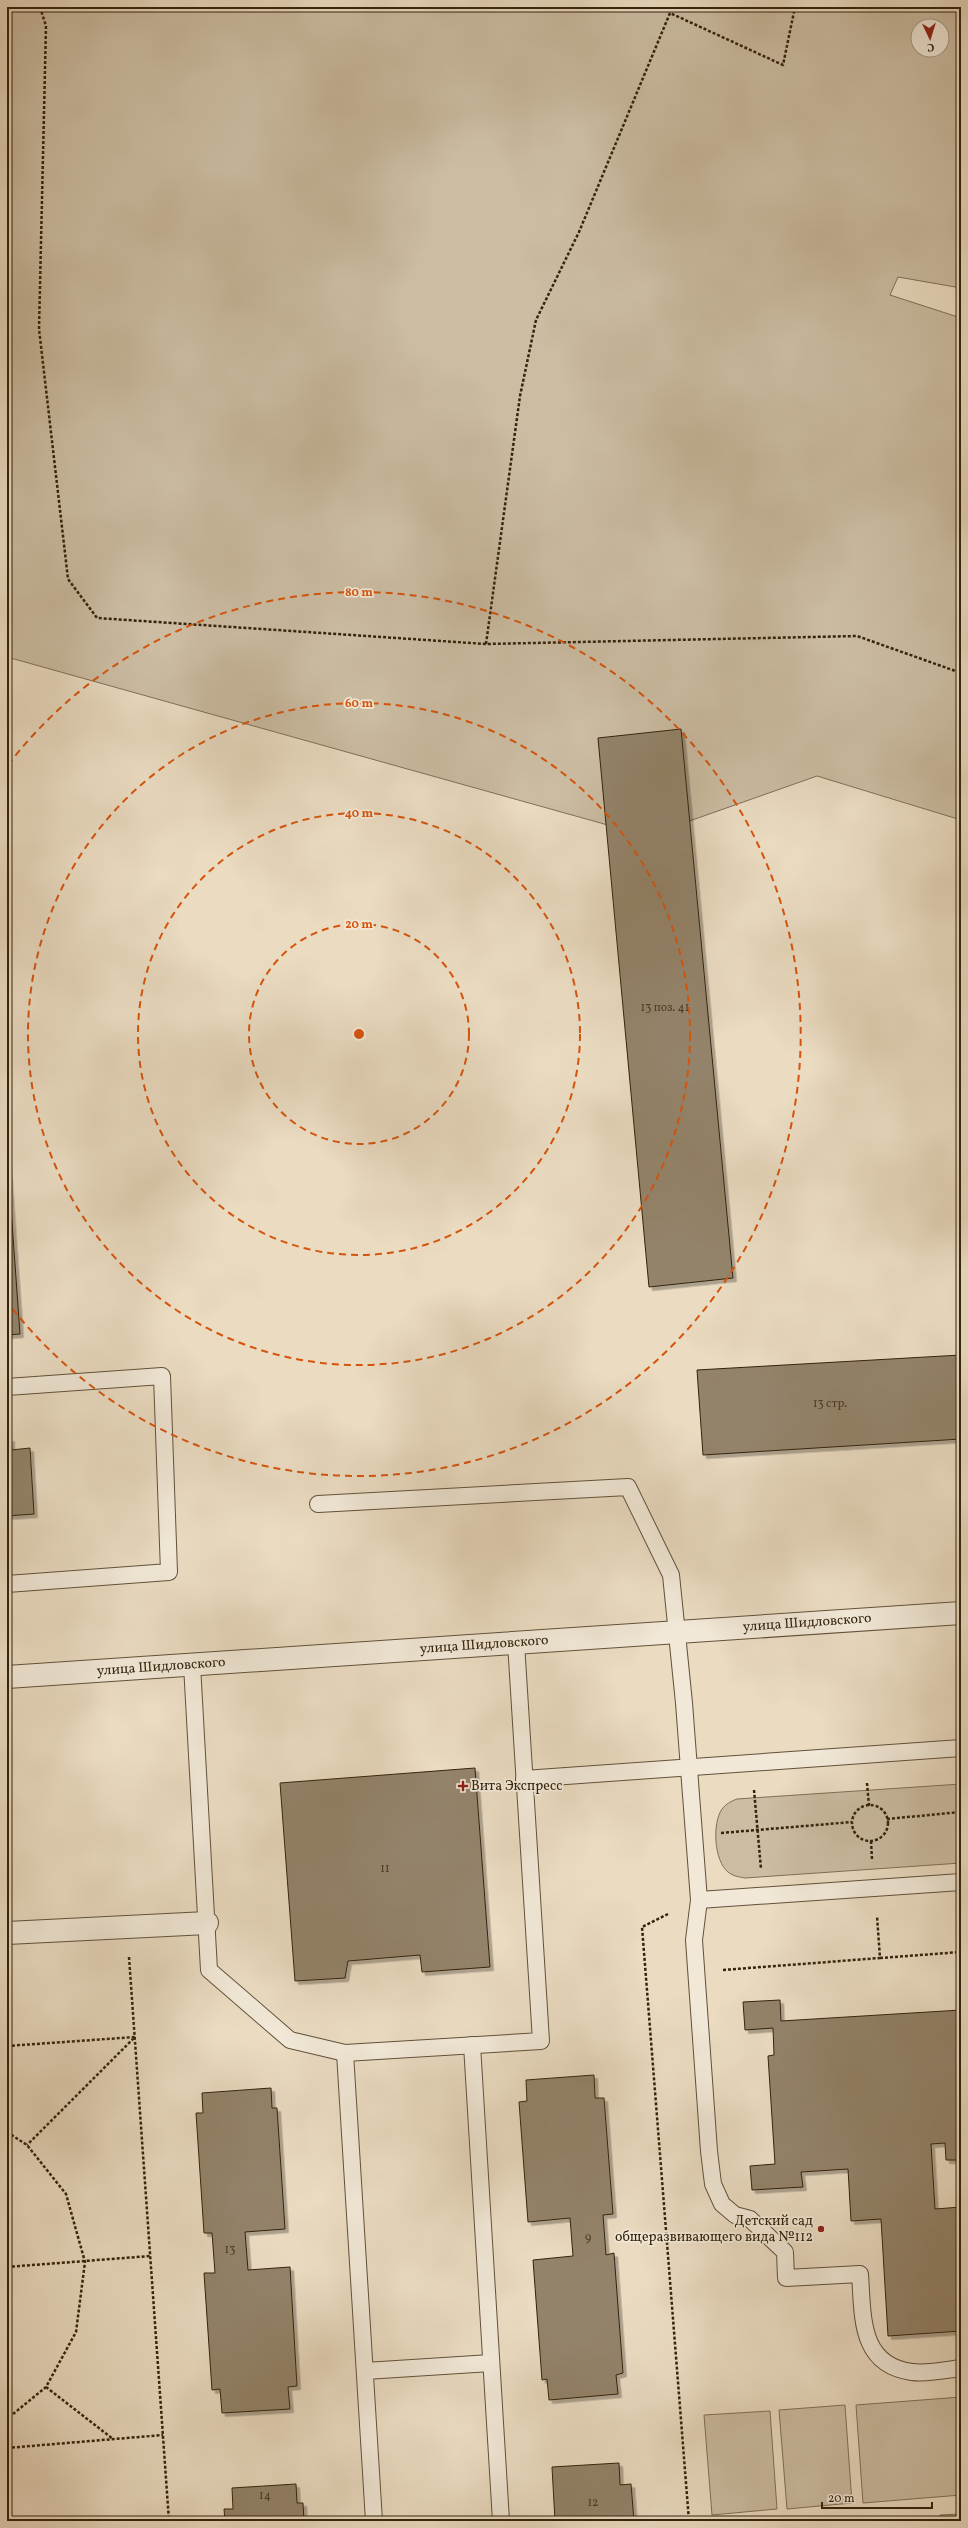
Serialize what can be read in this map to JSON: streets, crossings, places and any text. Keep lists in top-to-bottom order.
{
  "streets": {
    "street": ["улица Шидловского"]
  },
  "places": {
    "health": ["Вита Экспресс"],
    "other": ["Детский сад общеразвивающего вида №112"]
  },
  "house_numbers": [
    "13 поз. 41",
    "13 стр.",
    "11",
    "9",
    "13",
    "14",
    "12"
  ],
  "scale_bar": "20 m",
  "north": "bottom",
  "rings": [
    "80 m",
    "60 m",
    "40 m",
    "20 m"
  ]
}
